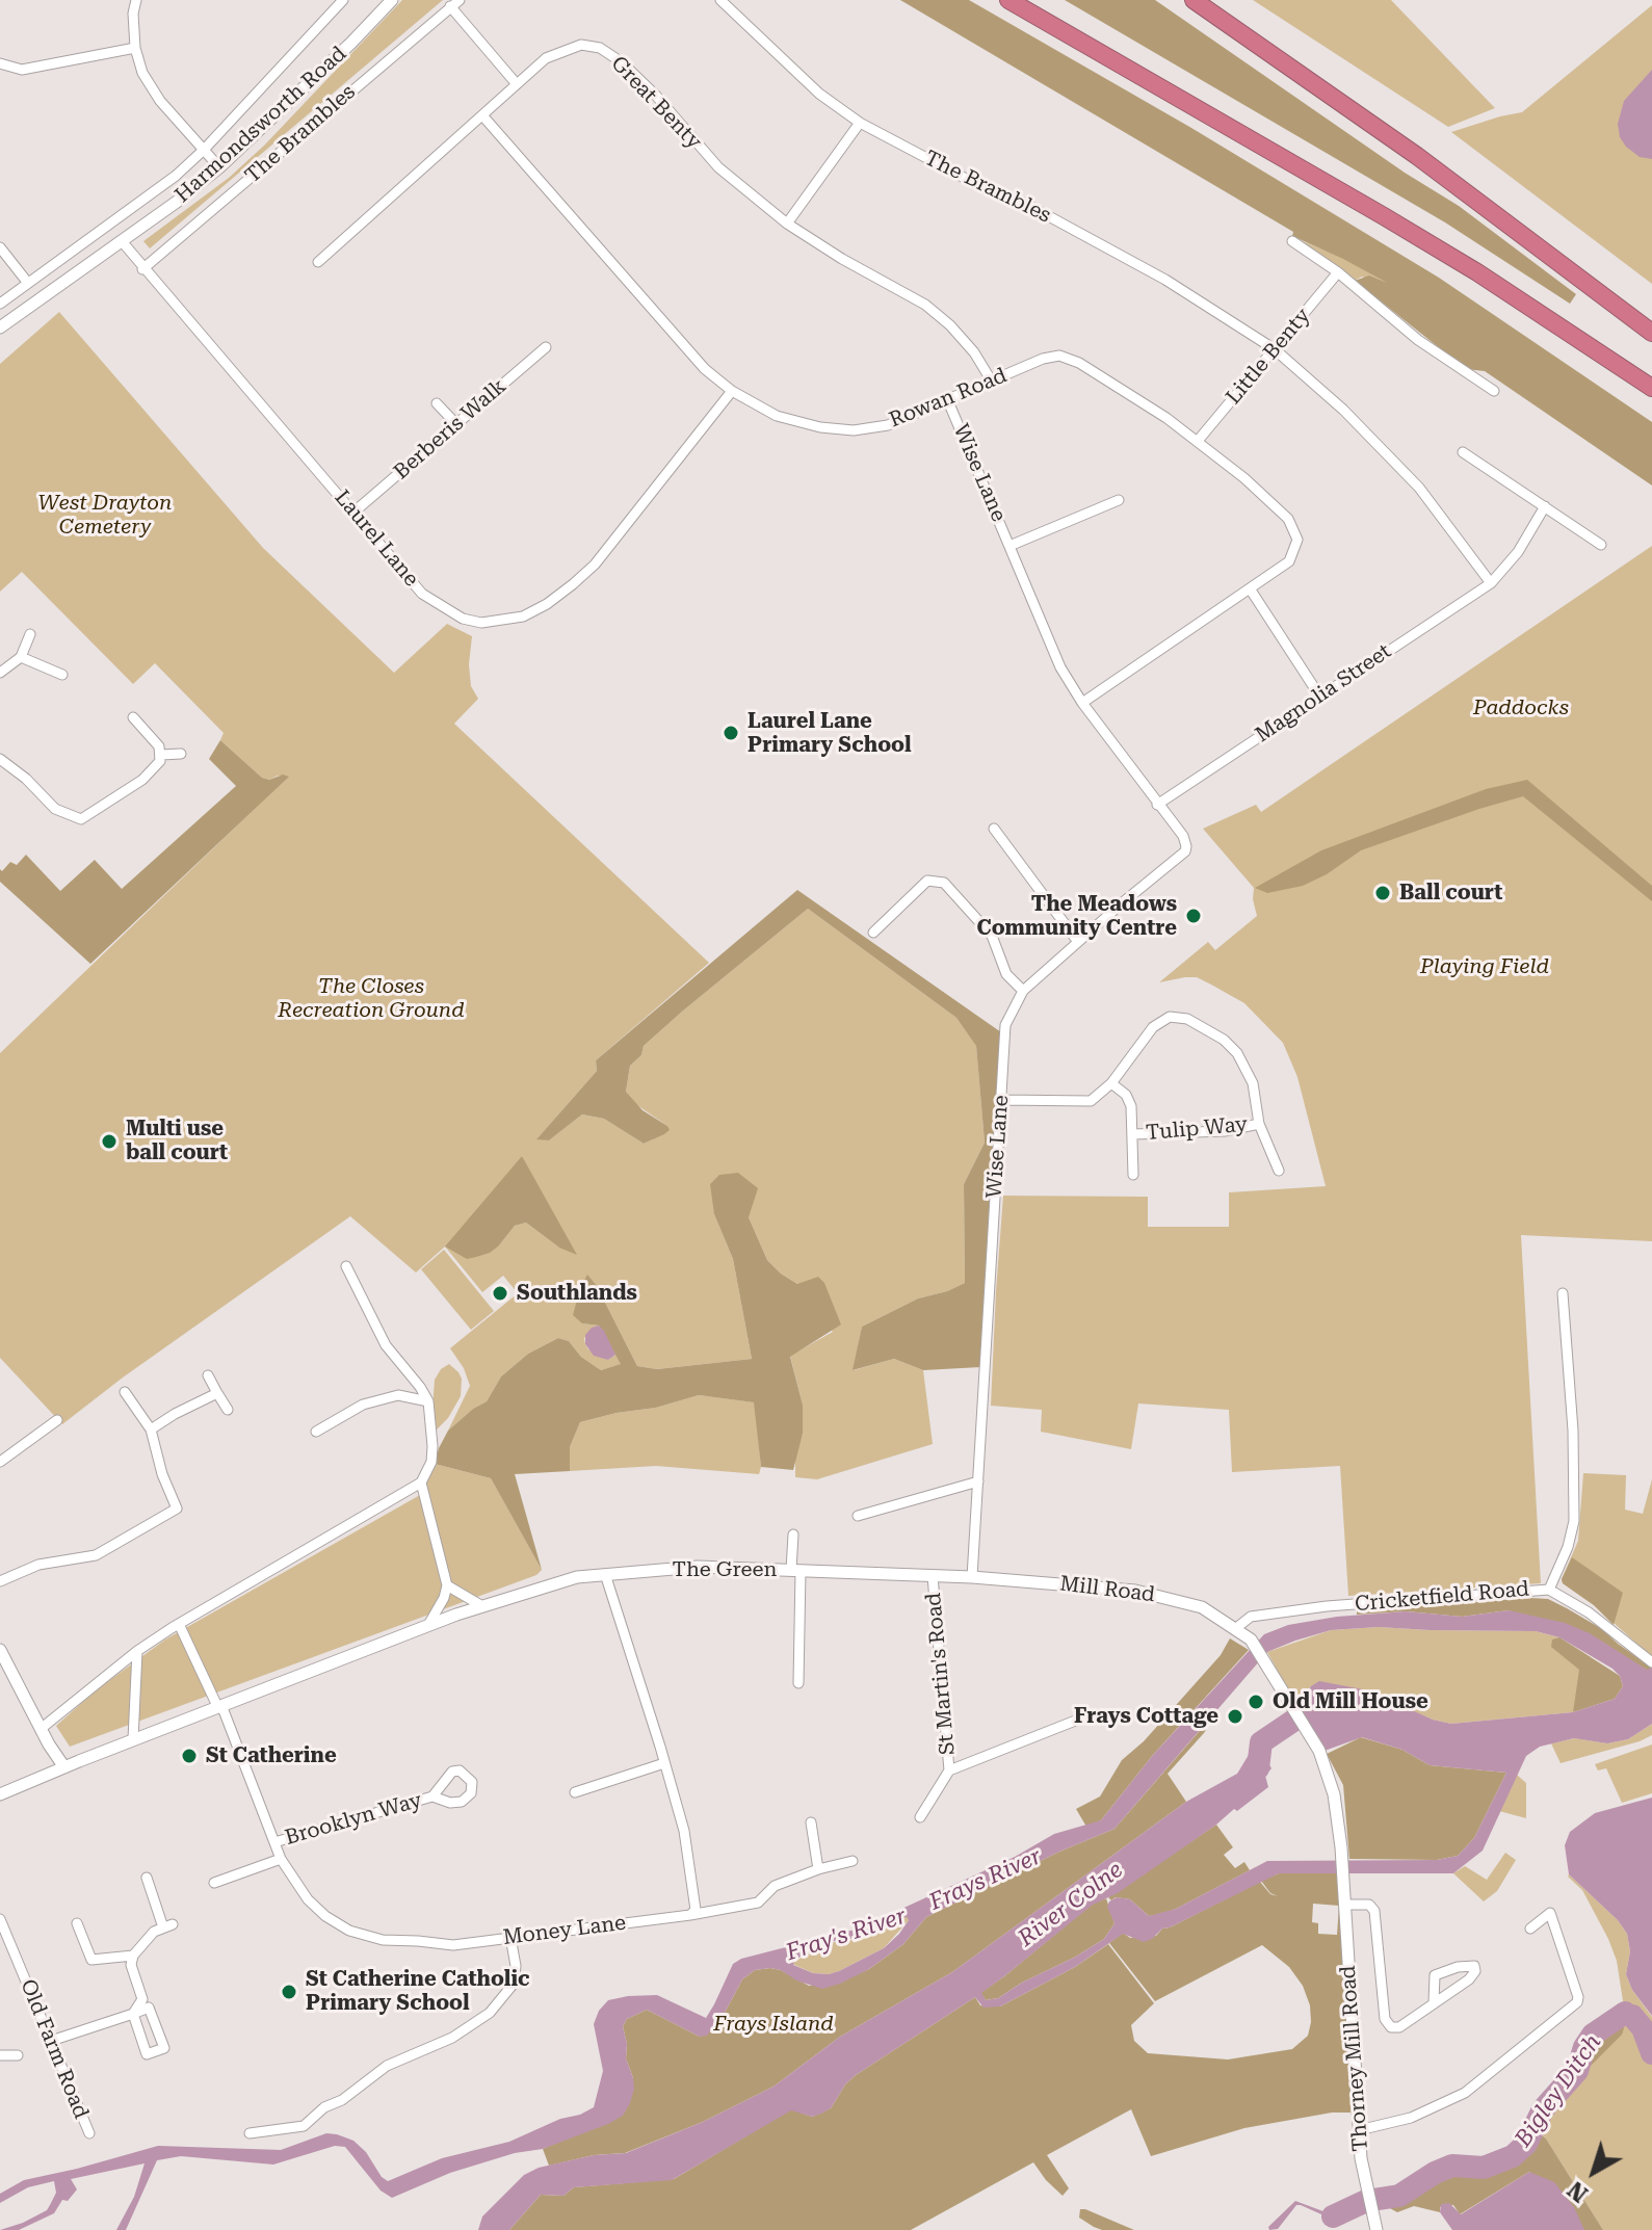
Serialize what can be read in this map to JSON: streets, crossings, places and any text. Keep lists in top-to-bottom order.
{
  "streets": {
    "street": [
      "Great Benty",
      "Harmondsworth Road",
      "The Brambles",
      "Little Benty",
      "Rowan Road",
      "Berberis Walk",
      "Wise Lane",
      "Laurel Lane",
      "Magnolia Street",
      "Tulip Way",
      "The Green",
      "Mill Road",
      "Cricketfield Road",
      "St Martin's Road",
      "Brooklyn Way",
      "Money Lane",
      "Old Farm Road",
      "Thorney Mill Road"
    ]
  },
  "crossings": [
    ["Great Benty", "Rowan Road"],
    ["Harmondsworth Road", "Laurel Lane"],
    ["The Brambles", "Little Benty"],
    ["The Brambles", "Laurel Lane"],
    ["Little Benty", "Rowan Road"],
    ["Rowan Road", "Wise Lane"],
    ["Rowan Road", "Laurel Lane"],
    ["Berberis Walk", "Laurel Lane"],
    ["Wise Lane", "Magnolia Street"],
    ["Wise Lane", "The Green"],
    ["Wise Lane", "Mill Road"],
    ["The Green", "Mill Road"],
    ["The Green", "St Martin's Road"],
    ["The Green", "Money Lane"],
    ["Mill Road", "Cricketfield Road"],
    ["Mill Road", "Thorney Mill Road"],
    ["Cricketfield Road", "Thorney Mill Road"],
    ["Brooklyn Way", "Money Lane"]
  ],
  "water": [
    "Frays River",
    "River Colne",
    "Fray's River",
    "Bigley Ditch"
  ],
  "parks": [
    "West Drayton Cemetery",
    "Paddocks",
    "Playing Field",
    "The Closes Recreation Ground",
    "Frays Island"
  ],
  "places": [
    "Laurel Lane Primary School",
    "Ball court",
    "The Meadows Community Centre",
    "Multi use ball court",
    "Southlands",
    "Old Mill House",
    "Frays Cottage",
    "St Catherine",
    "St Catherine Catholic Primary School"
  ],
  "north": "bottom left"
}
